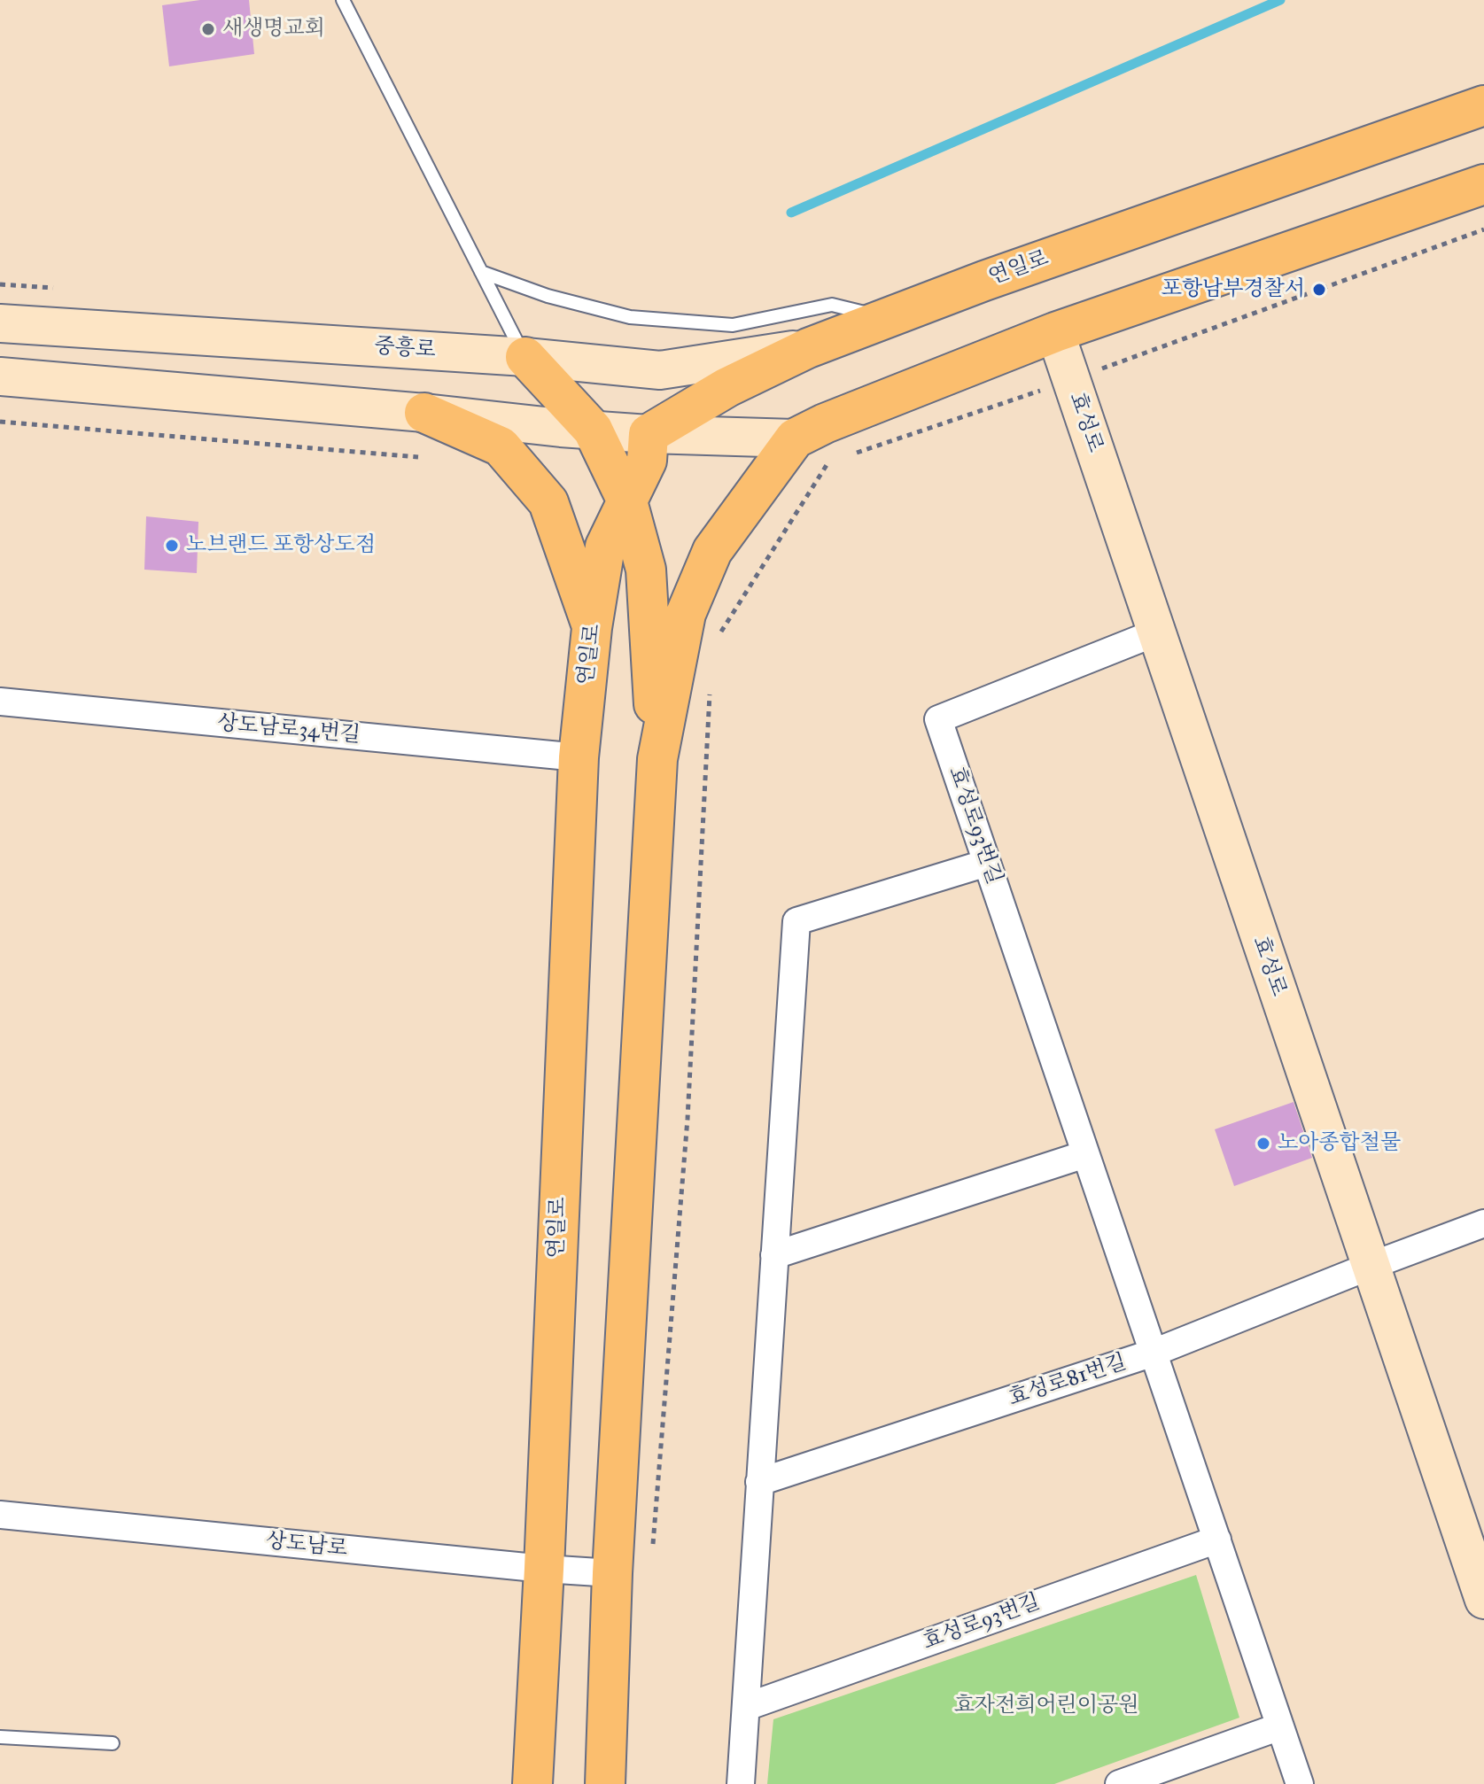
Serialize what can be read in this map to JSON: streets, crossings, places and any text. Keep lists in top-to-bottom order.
{
  "streets": {
    "main road": ["연일로", "중흥로", "효성로"],
    "street": [
      "상도남로34번길",
      "효성로93번길",
      "효성로81번길",
      "상도남로"
    ]
  },
  "crossings": [
    ["연일로", "중흥로"],
    ["연일로", "상도남로34번길"],
    ["연일로", "상도남로"],
    ["효성로", "효성로93번길"],
    ["효성로", "효성로81번길"],
    ["효성로93번길", "효성로81번길"]
  ],
  "parks": ["효자전희어린이공원"],
  "places": [
    "새생명교회",
    "포항남부경찰서",
    "노브랜드 포항상도점",
    "노아종합철물"
  ]
}
